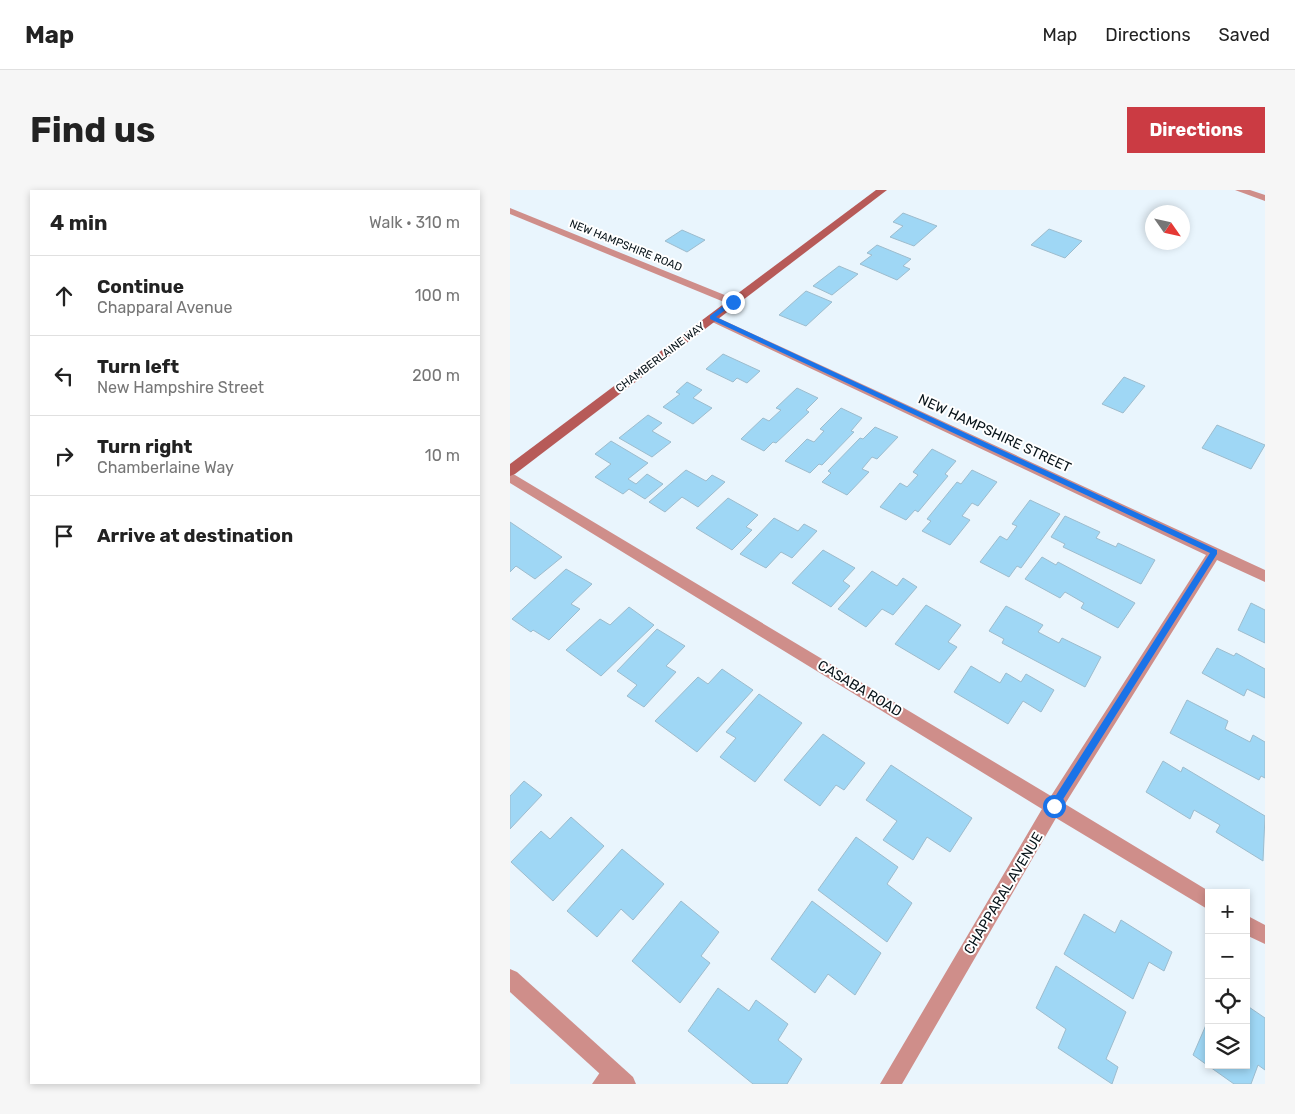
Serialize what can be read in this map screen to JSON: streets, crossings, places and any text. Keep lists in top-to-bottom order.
{
  "streets": {
    "main road": ["CHAMBERLAINE WAY"],
    "street": [
      "NEW HAMPSHIRE ROAD",
      "NEW HAMPSHIRE STREET",
      "CASABA ROAD",
      "CHAPPARAL AVENUE"
    ]
  },
  "crossings": [
    ["NEW HAMPSHIRE ROAD", "CHAMBERLAINE WAY"],
    ["CHAMBERLAINE WAY", "NEW HAMPSHIRE STREET"],
    ["NEW HAMPSHIRE STREET", "CHAPPARAL AVENUE"],
    ["CASABA ROAD", "CHAPPARAL AVENUE"]
  ],
  "north": "bottom right",
  "page": {
    "header": "Map",
    "nav": ["Map", "Directions", "Saved"],
    "buttons": "Directions",
    "title": "Find us",
    "heading": ["4 min", "Walk · 310 m"],
    "list": [
      ["Continue", "Chapparal Avenue", "100 m"],
      ["Turn left", "New Hampshire Street", "200 m"],
      ["Turn right", "Chamberlaine Way", "10 m"],
      "Arrive at destination"
    ],
    "map_buttons": ["+", "−"]
  }
}
